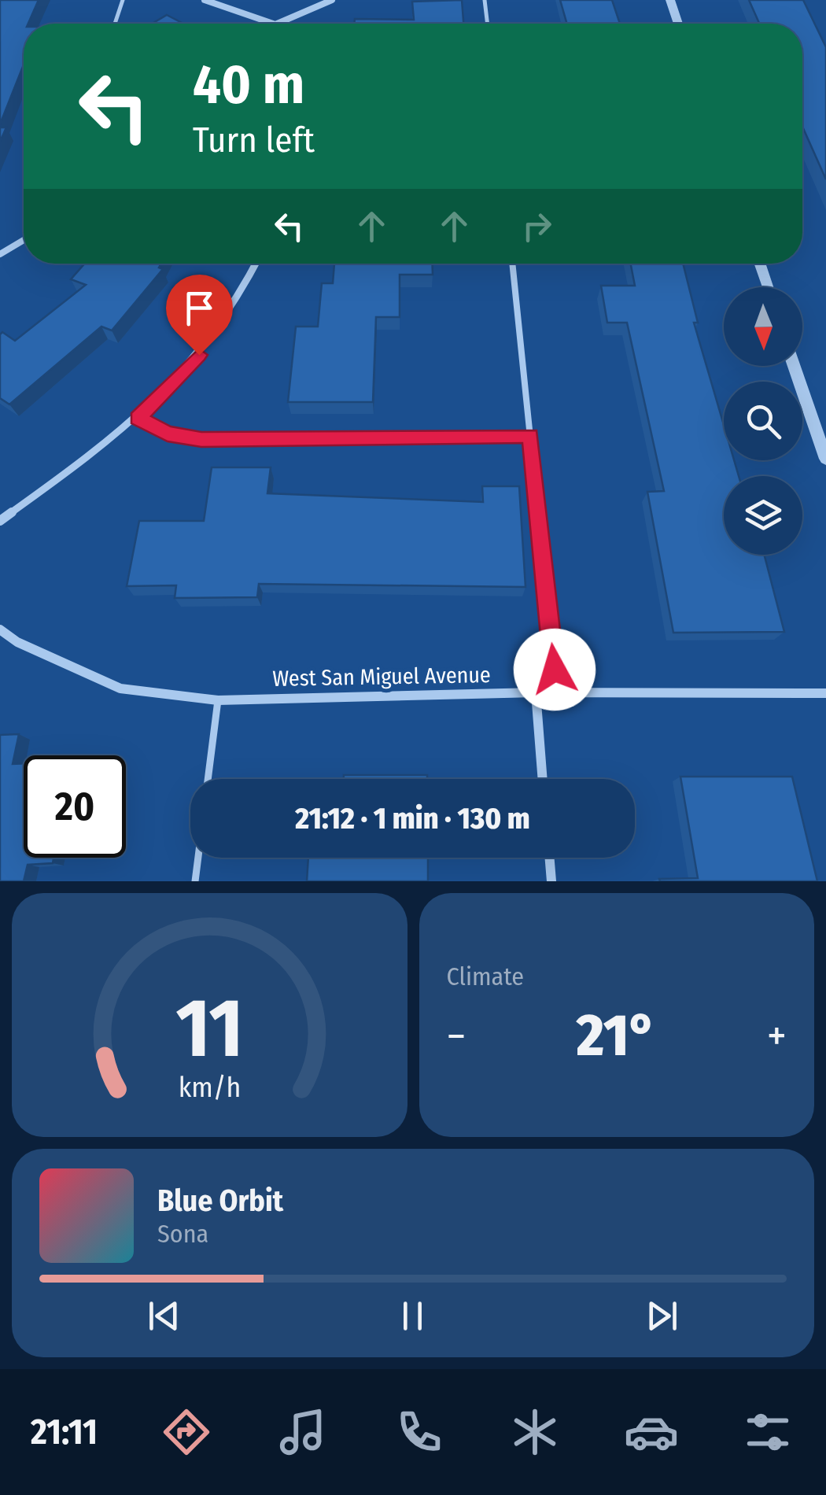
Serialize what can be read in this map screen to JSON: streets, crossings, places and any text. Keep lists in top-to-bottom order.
{
  "streets": {
    "street": ["West San Miguel Avenue"]
  },
  "north": "bottom",
  "page": {
    "turn": ["40 m", "Turn left"],
    "limit": "20",
    "trip": "21:12 · 1 min · 130 m",
    "tile": "Climate",
    "heat": ["−", "21°", "+"],
    "song": ["Blue Orbit", "Sona"],
    "tabs": "21:11",
    "gauge": ["11", "km/h"]
  }
}
